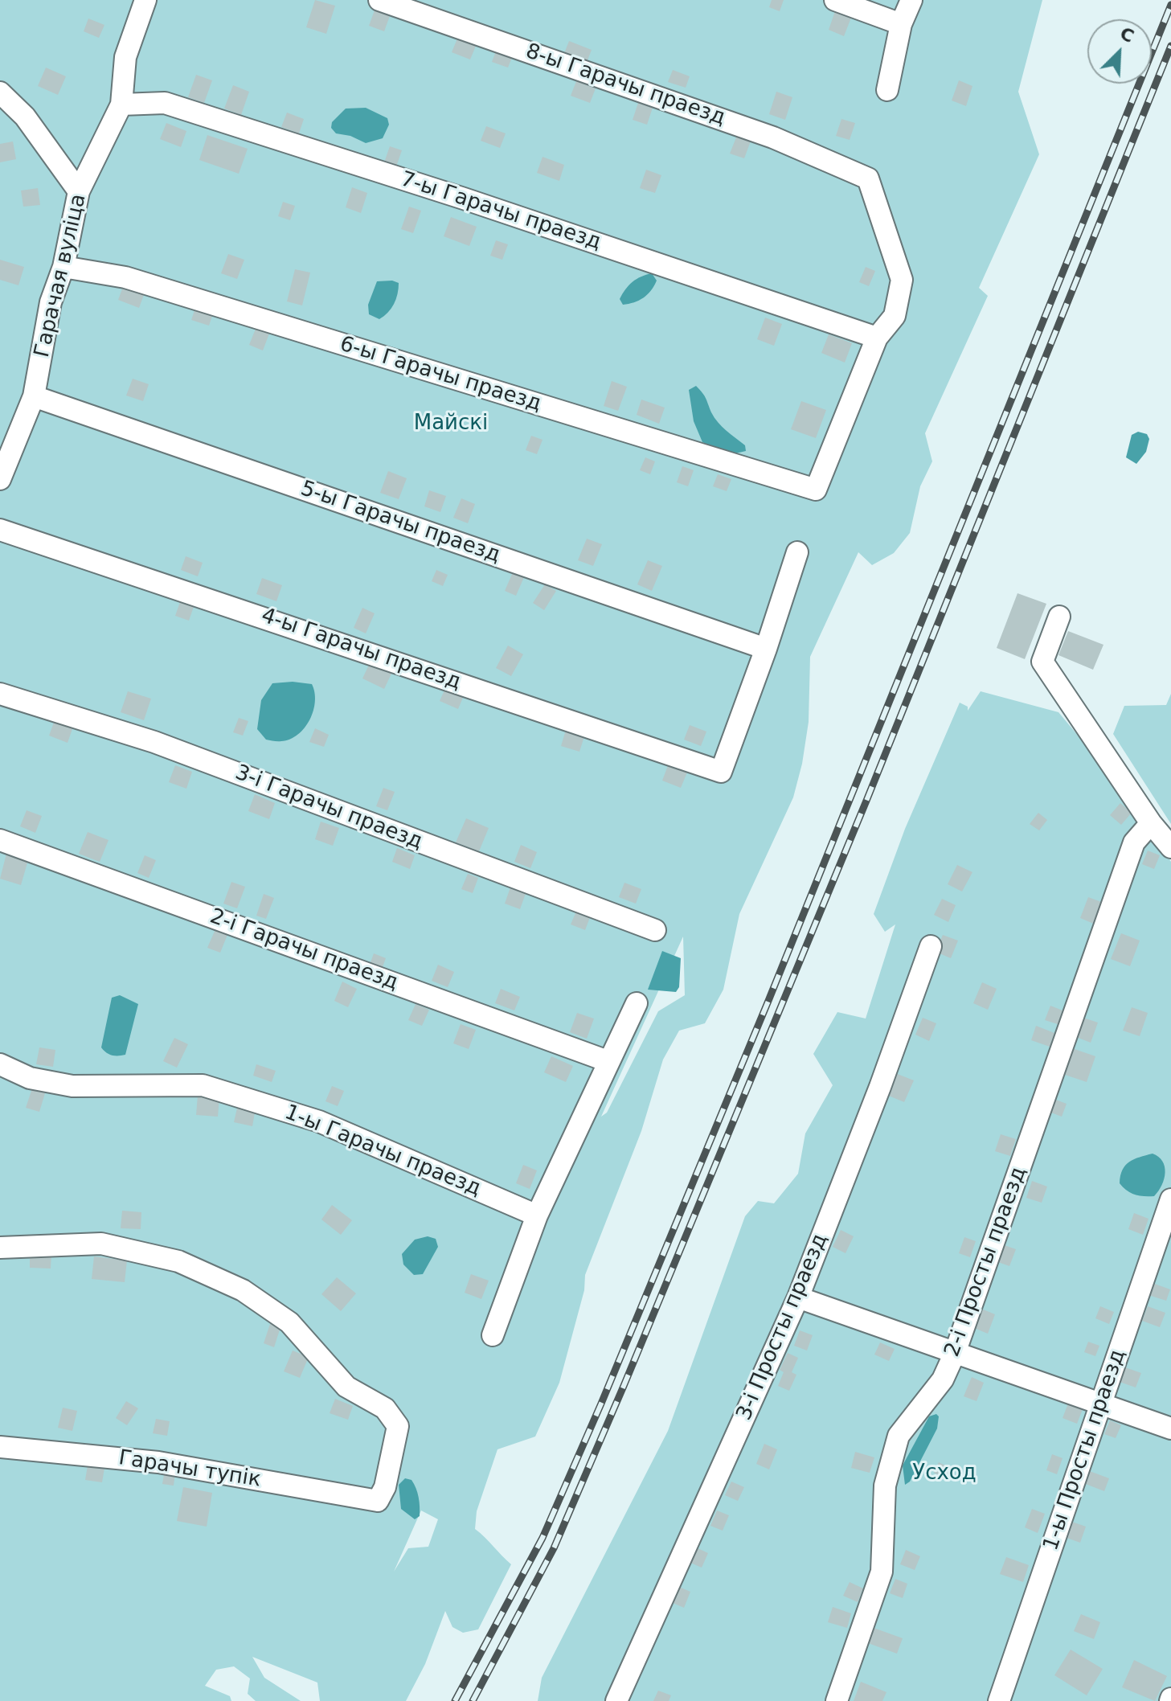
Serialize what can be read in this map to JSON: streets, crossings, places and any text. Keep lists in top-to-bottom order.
{
  "streets": {
    "street": [
      "8-ы Гарачы праезд",
      "7-ы Гарачы праезд",
      "Гарачая вуліца",
      "6-ы Гарачы праезд",
      "5-ы Гарачы праезд",
      "4-ы Гарачы праезд",
      "3-і Гарачы праезд",
      "2-і Гарачы праезд",
      "1-ы Гарачы праезд",
      "2-і Просты праезд",
      "3-і Просты праезд",
      "1-ы Просты праезд",
      "Гарачы тупік"
    ]
  },
  "crossings": [
    ["8-ы Гарачы праезд", "7-ы Гарачы праезд"],
    ["8-ы Гарачы праезд", "6-ы Гарачы праезд"],
    ["7-ы Гарачы праезд", "Гарачая вуліца"],
    ["7-ы Гарачы праезд", "6-ы Гарачы праезд"],
    ["Гарачая вуліца", "6-ы Гарачы праезд"],
    ["Гарачая вуліца", "5-ы Гарачы праезд"],
    ["5-ы Гарачы праезд", "4-ы Гарачы праезд"]
  ],
  "parks": ["Майскі", "Усход"],
  "north": "top right"
}
